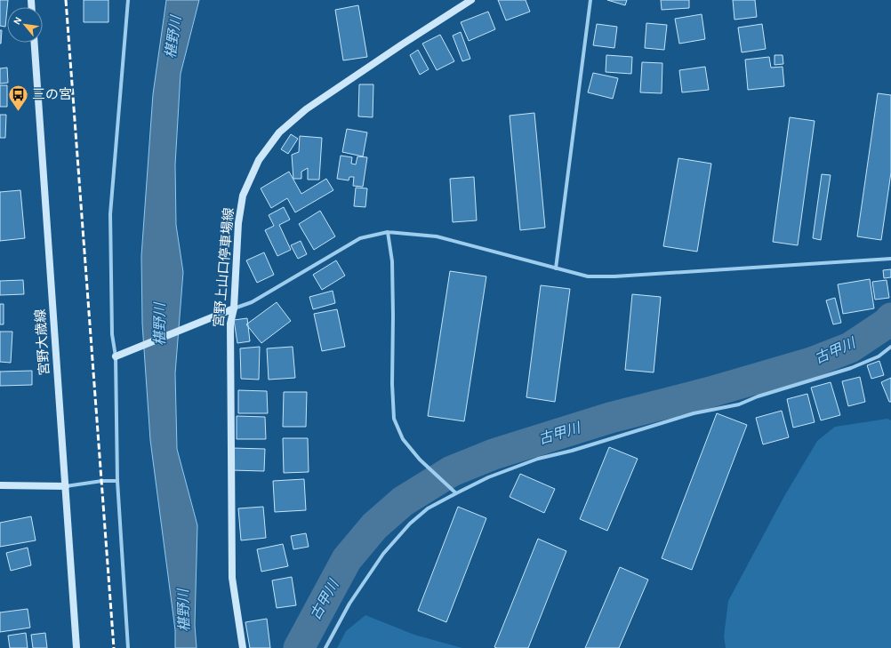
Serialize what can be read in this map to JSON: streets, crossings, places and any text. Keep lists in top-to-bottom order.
{
  "streets": {
    "main road": ["宮野上山口停車場線", "宮野大歳線"]
  },
  "water": ["椹野川", "古甲川"],
  "places": {
    "bus stop": ["三の宮"]
  },
  "north": "top left"
}
